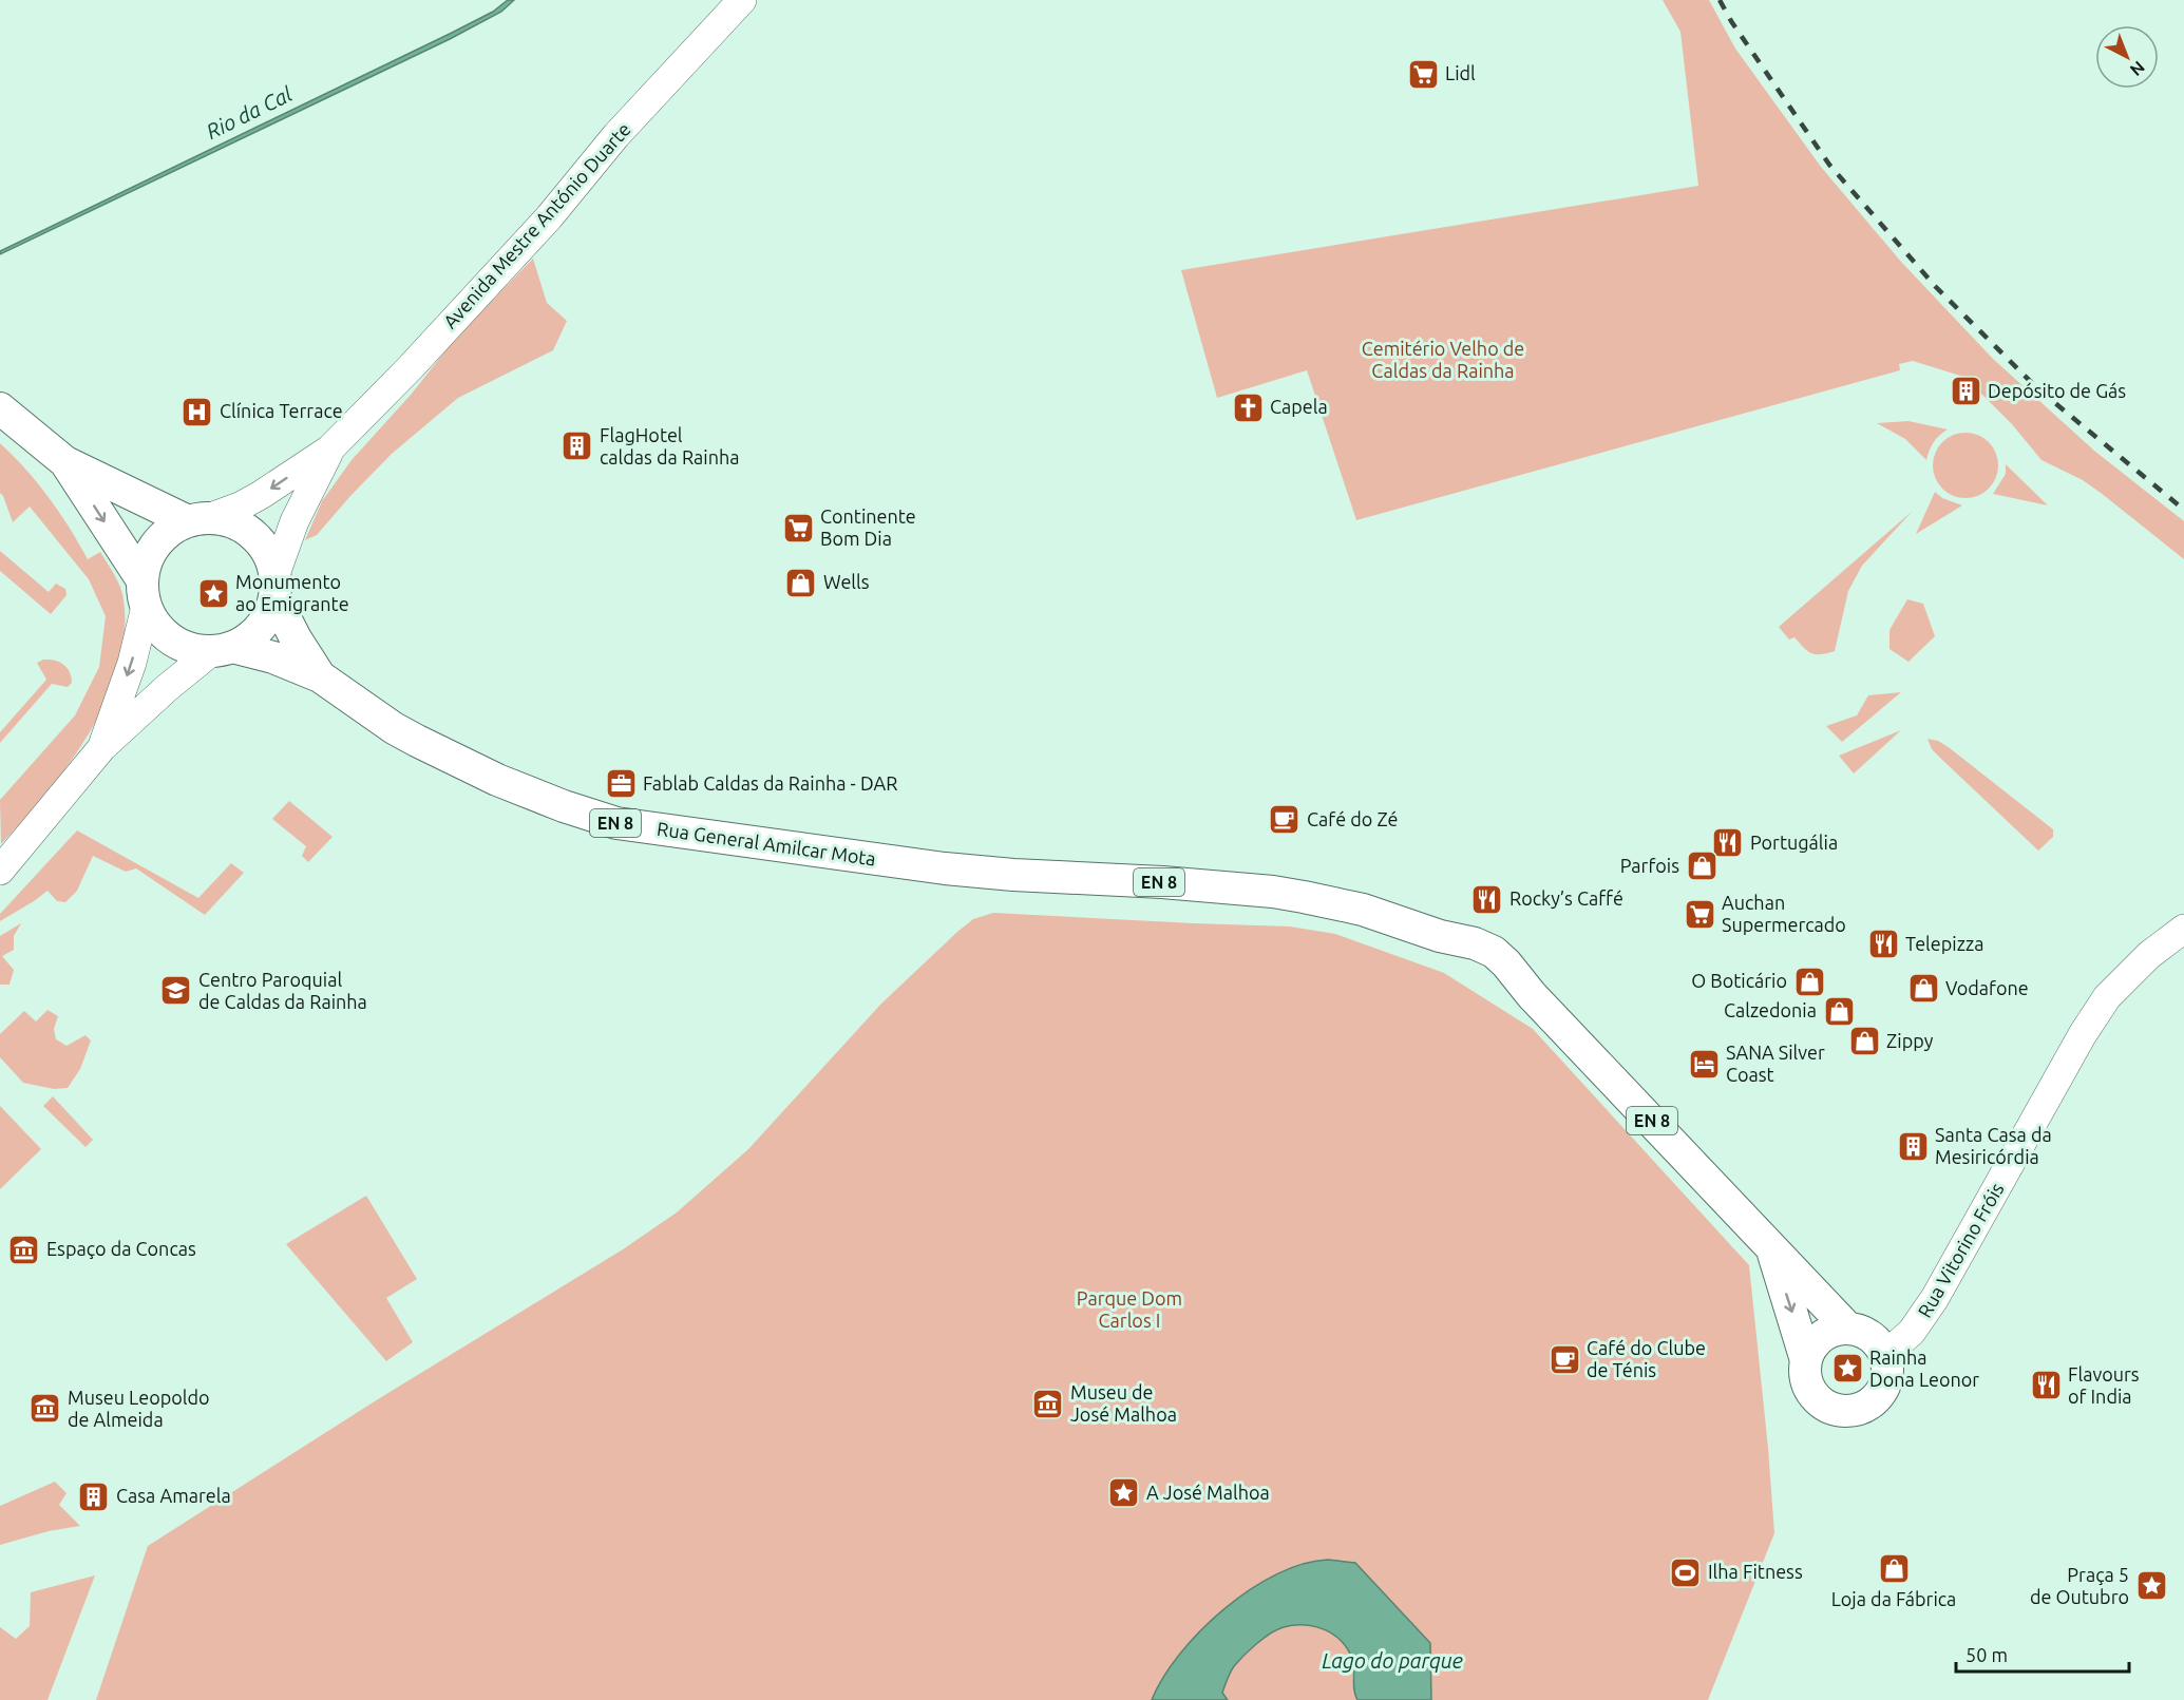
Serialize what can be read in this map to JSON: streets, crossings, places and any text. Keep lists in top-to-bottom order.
{
  "streets": {
    "main road": [
      "Avenida Mestre António Duarte",
      "EN 8",
      "Rua General Amilcar Mota",
      "Rua Vitorino Fróis"
    ]
  },
  "crossings": [
    ["EN 8", "Rua General Amilcar Mota"],
    ["EN 8", "Rua Vitorino Fróis"]
  ],
  "water": ["Rio da Cal", "Lago do parque"],
  "parks": ["Cemitério Velho de Caldas da Rainha", "Parque Dom Carlos I"],
  "places": {
    "supermarket": ["Lidl", "Continente Bom Dia", "Auchan Supermercado"],
    "building": [
      "Depósito de Gás",
      "FlagHotel caldas da Rainha",
      "Santa Casa da Mesiricórdia",
      "Casa Amarela"
    ],
    "church": ["Capela"],
    "hospital": ["Clínica Terrace"],
    "shop": [
      "Wells",
      "Parfois",
      "O Boticário",
      "Vodafone",
      "Calzedonia",
      "Zippy",
      "Loja da Fábrica"
    ],
    "place": [
      "Monumento ao Emigrante",
      "Rainha Dona Leonor",
      "A José Malhoa",
      "Praça 5 de Outubro"
    ],
    "office": ["Fablab Caldas da Rainha - DAR"],
    "cafe": ["Café do Zé", "Café do Clube de Ténis"],
    "restaurant": [
      "Portugália",
      "Rocky’s Caffé",
      "Telepizza",
      "Flavours of India"
    ],
    "school or university": ["Centro Paroquial de Caldas da Rainha"],
    "hotel": ["SANA Silver Coast"],
    "museum": ["Espaço da Concas", "Museu de José Malhoa", "Museu Leopoldo de Almeida"],
    "sports": ["Ilha Fitness"]
  },
  "scale_bar": "50 m",
  "north": "bottom right"
}
